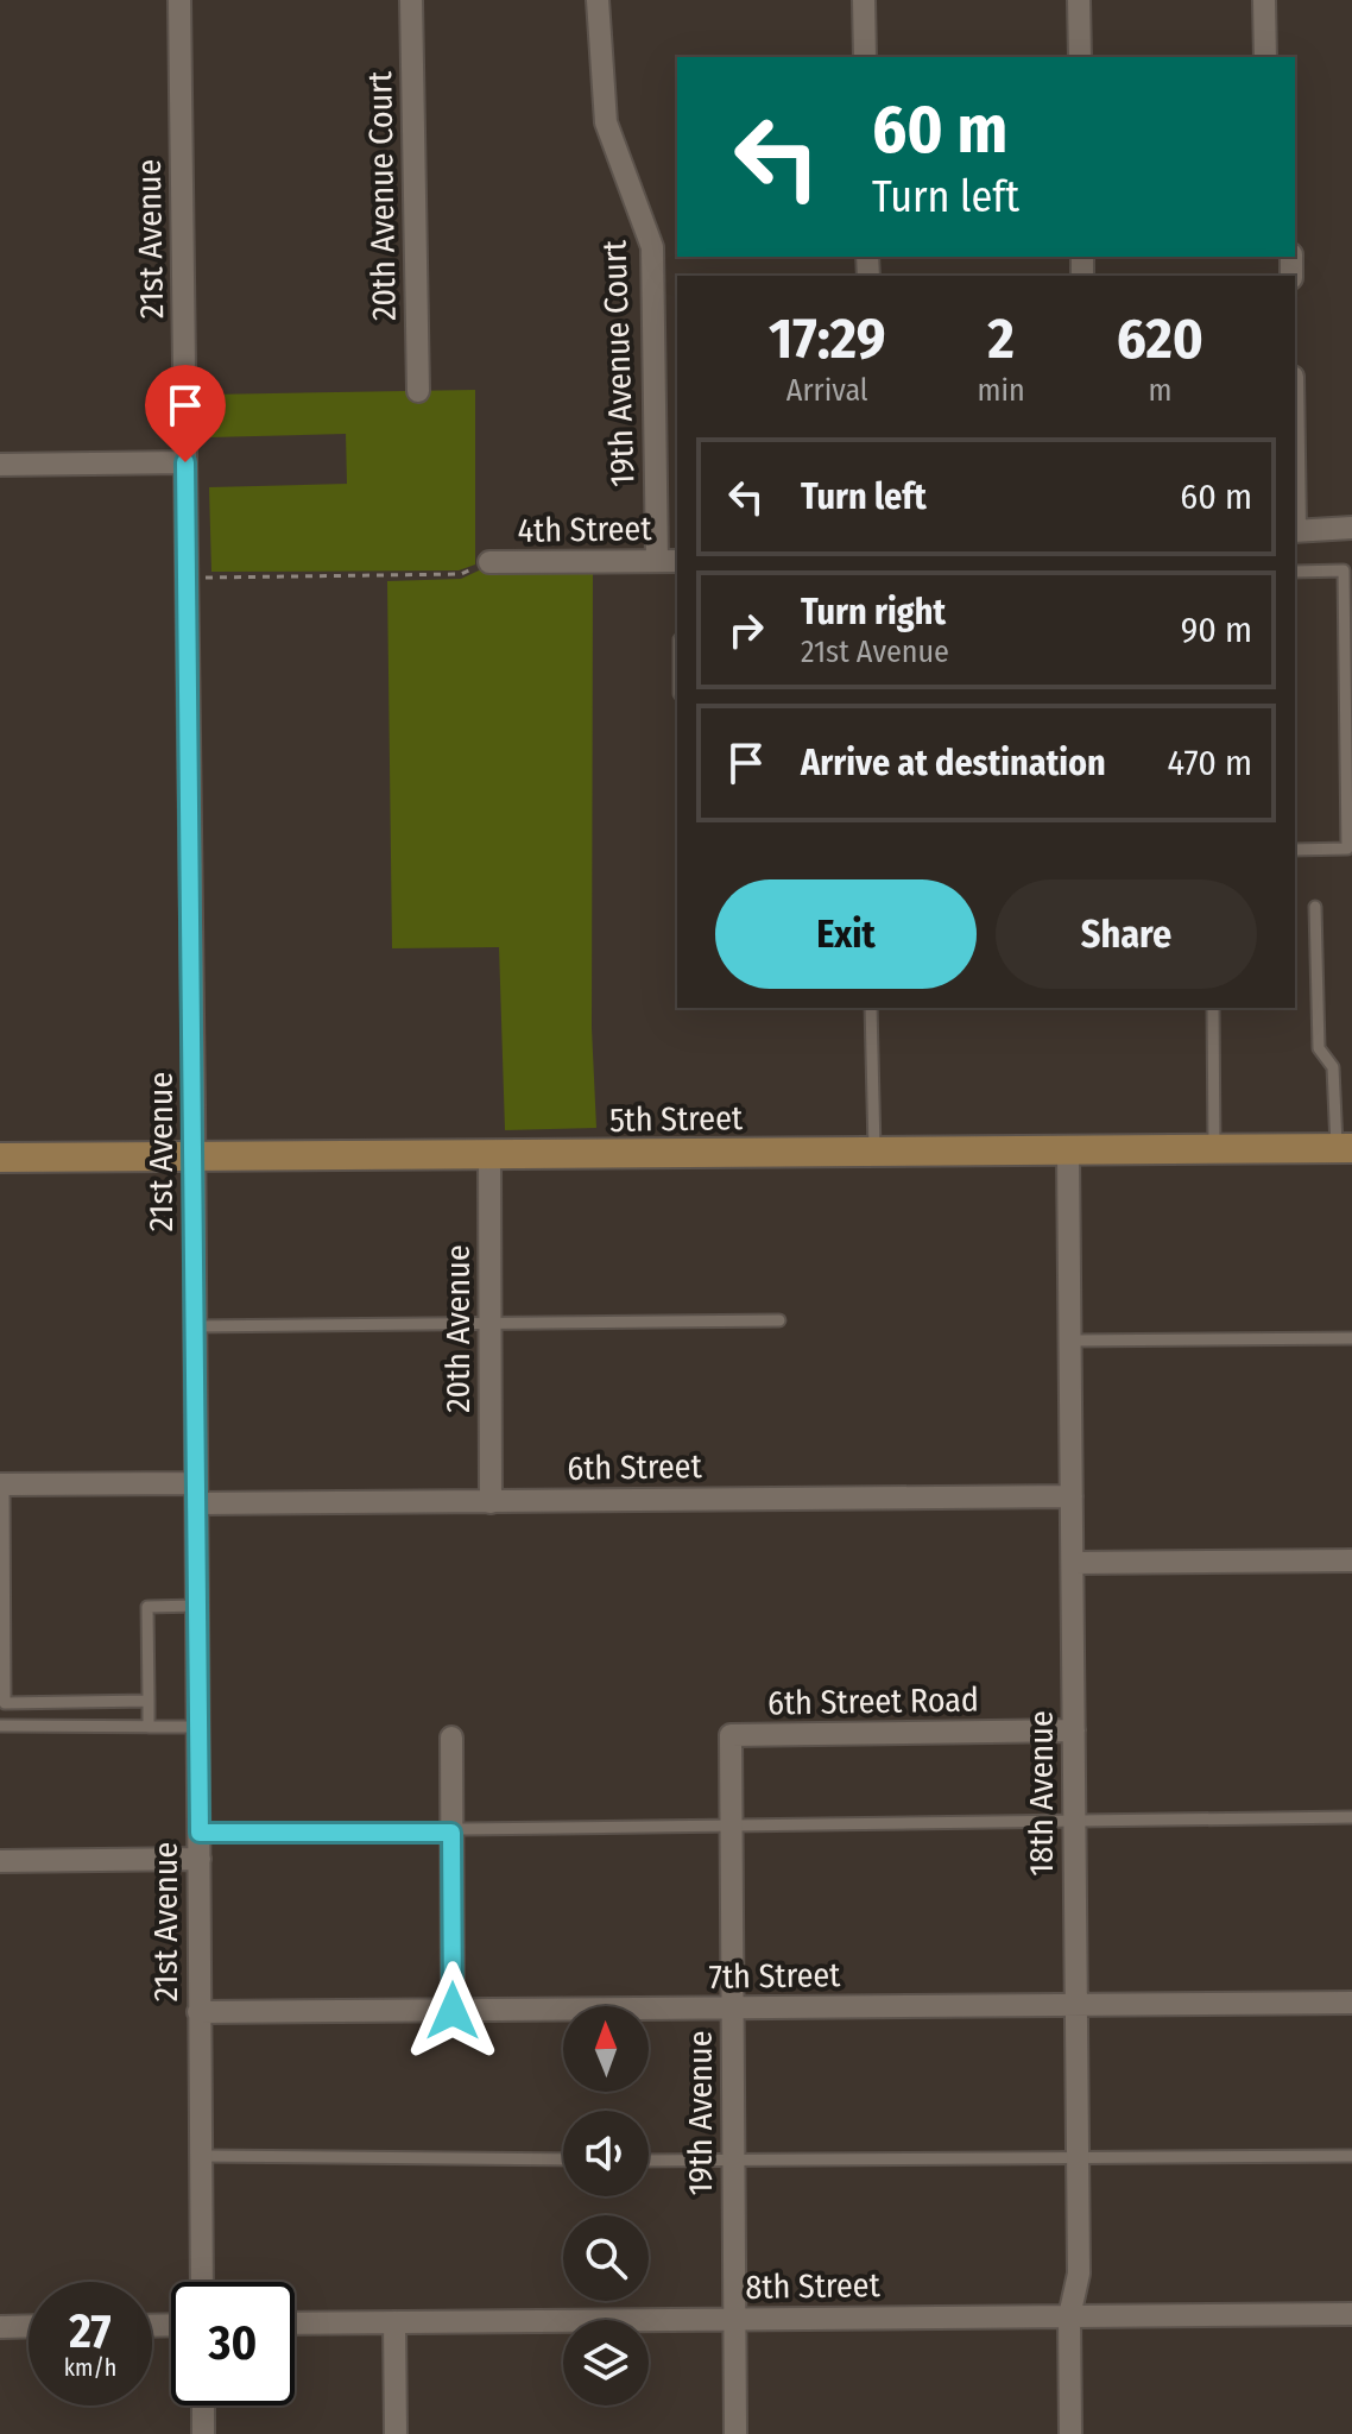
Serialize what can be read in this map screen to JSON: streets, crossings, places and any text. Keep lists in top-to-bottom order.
{
  "streets": {
    "main road": ["5th Street"],
    "street": [
      "20th Avenue Court",
      "21st Avenue",
      "19th Avenue Court",
      "4th Street",
      "20th Avenue",
      "6th Street",
      "6th Street Road",
      "18th Avenue",
      "7th Street",
      "19th Avenue",
      "8th Street"
    ]
  },
  "crossings": [
    ["21st Avenue", "5th Street"],
    ["21st Avenue", "6th Street"],
    ["21st Avenue", "7th Street"],
    ["19th Avenue Court", "4th Street"],
    ["5th Street", "20th Avenue"],
    ["5th Street", "18th Avenue"],
    ["20th Avenue", "6th Street"],
    ["6th Street", "18th Avenue"],
    ["6th Street Road", "18th Avenue"],
    ["6th Street Road", "19th Avenue"],
    ["18th Avenue", "7th Street"],
    ["18th Avenue", "8th Street"],
    ["7th Street", "19th Avenue"],
    ["19th Avenue", "8th Street"]
  ],
  "north": "top",
  "page": {
    "turn": ["60 m", "Turn left"],
    "eta": [
      "17:29",
      "Arrival",
      "2",
      "min",
      "620",
      "m"
    ],
    "list": [
      {
        "name": "Turn left",
        "value": "60 m"
      },
      {
        "name": "Turn right",
        "note": "21st Avenue",
        "value": "90 m"
      },
      {
        "name": "Arrive at destination",
        "value": "470 m"
      }
    ],
    "buttons": ["Exit", "Share"],
    "speed": "27 km/h",
    "limit": "30"
  }
}
